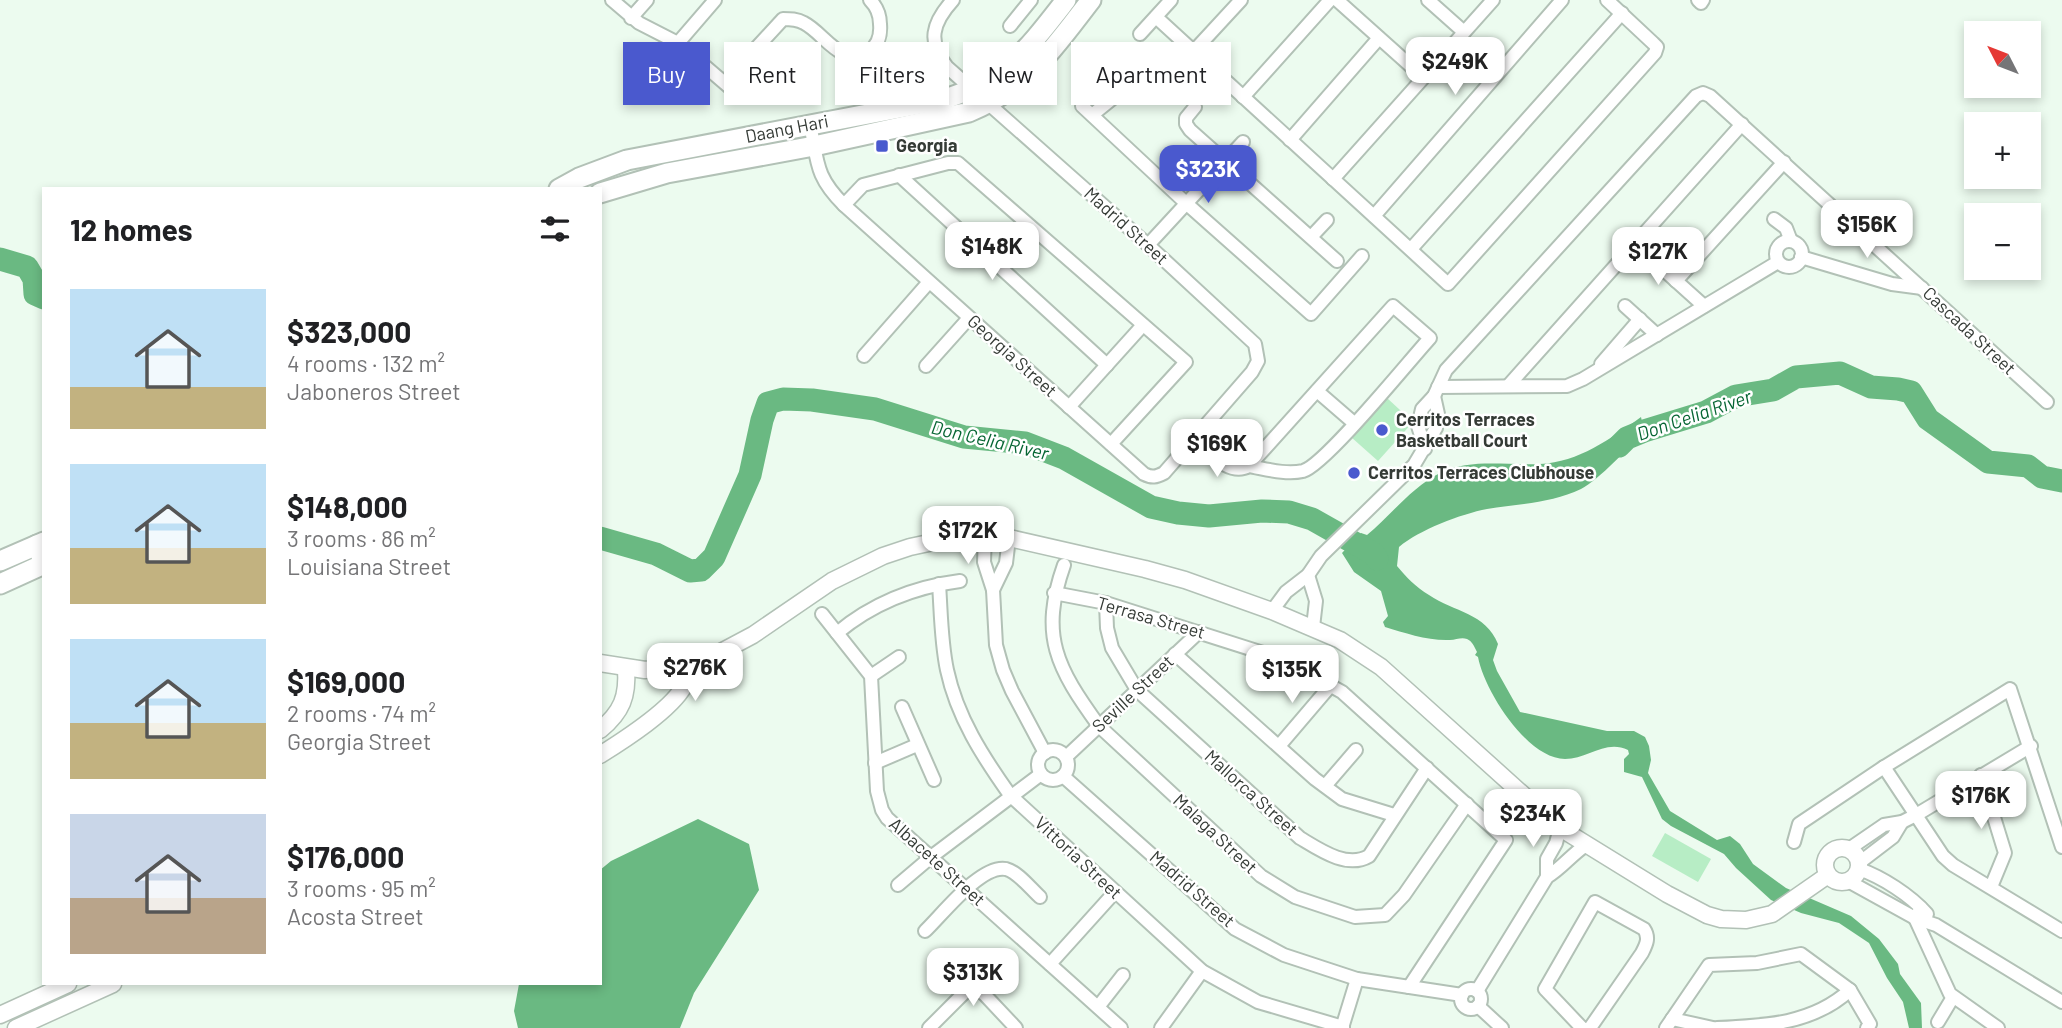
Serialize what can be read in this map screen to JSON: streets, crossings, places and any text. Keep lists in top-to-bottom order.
{
  "streets": {
    "main road": ["Daang Hari"],
    "street": [
      "Madrid Street",
      "Cascada Street",
      "Georgia Street",
      "Terrasa Street",
      "Seville Street",
      "Mallorca Street",
      "Malaga Street",
      "Vittoria Street",
      "Albacete Street"
    ]
  },
  "crossings": [
    ["Daang Hari", "Georgia Street"],
    ["Madrid Street", "Georgia Street"],
    ["Madrid Street", "Terrasa Street"],
    ["Madrid Street", "Seville Street"],
    ["Terrasa Street", "Seville Street"],
    ["Terrasa Street", "Mallorca Street"],
    ["Terrasa Street", "Malaga Street"],
    ["Seville Street", "Mallorca Street"],
    ["Seville Street", "Malaga Street"]
  ],
  "water": ["Don Celia River"],
  "places": {
    "transit": ["Georgia"],
    "other": ["Cerritos Terraces Basketball Court", "Cerritos Terraces Clubhouse"]
  },
  "north": "top left",
  "page": {
    "map_buttons": ["+", "−"],
    "price": [
      "$249K",
      "$323K",
      "$156K",
      "$148K",
      "$127K",
      "$169K",
      "$172K",
      "$276K",
      "$135K",
      "$176K",
      "$234K",
      "$313K"
    ],
    "chip": [
      "Buy",
      "Rent",
      "Filters",
      "New",
      "Apartment"
    ],
    "heading": "12 homes",
    "list": [
      {
        "name": "$323,000",
        "note": "4 rooms · 132 m² · Jaboneros Street"
      },
      {
        "name": "$148,000",
        "note": "3 rooms · 86 m² · Louisiana Street"
      },
      {
        "name": "$169,000",
        "note": "2 rooms · 74 m² · Georgia Street"
      },
      {
        "name": "$176,000",
        "note": "3 rooms · 95 m² · Acosta Street"
      }
    ]
  }
}
